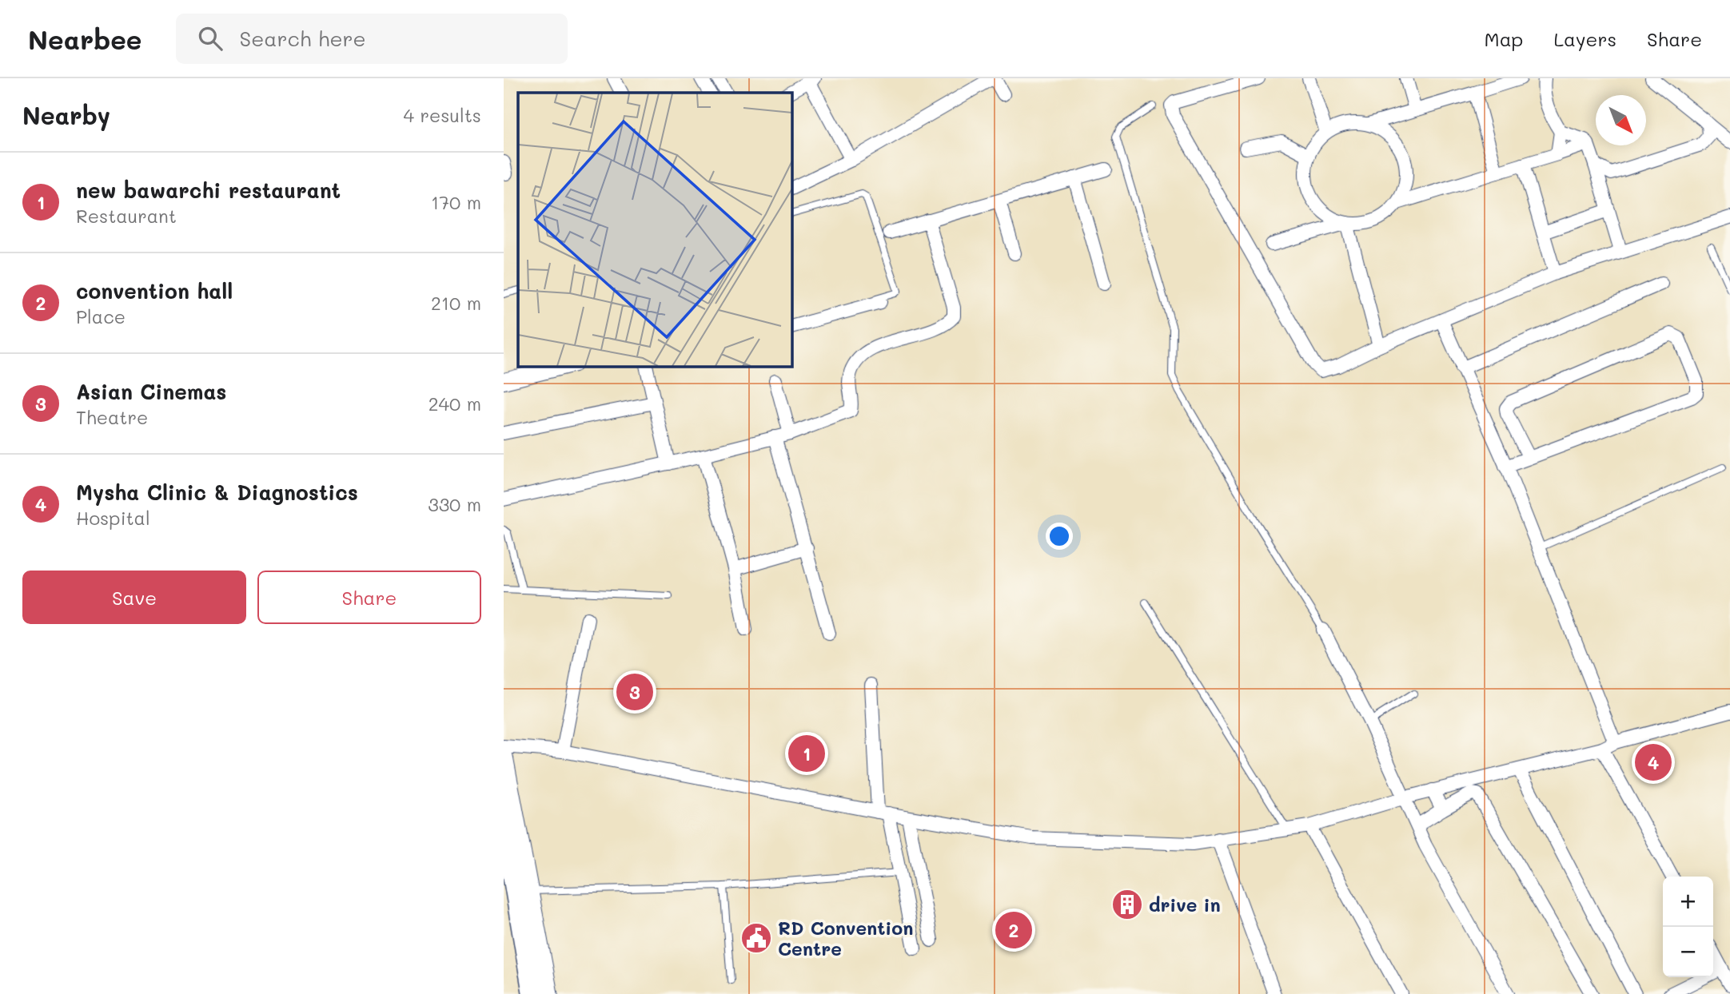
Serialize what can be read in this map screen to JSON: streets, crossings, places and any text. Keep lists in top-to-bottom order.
{
  "places": {
    "building": ["drive in"],
    "public building": ["RD Convention Centre"]
  },
  "north": "bottom right",
  "page": {
    "header": "Nearbee",
    "search": "Search here",
    "nav": ["Map", "Layers", "Share"],
    "heading": ["Nearby", "4 results"],
    "list": [
      {
        "mark": "1",
        "name": "new bawarchi restaurant",
        "note": "Restaurant",
        "value": "170 m"
      },
      {
        "mark": "2",
        "name": "convention hall",
        "note": "Place",
        "value": "210 m"
      },
      {
        "mark": "3",
        "name": "Asian Cinemas",
        "note": "Theatre",
        "value": "240 m"
      },
      {
        "mark": "4",
        "name": "Mysha Clinic & Diagnostics",
        "note": "Hospital",
        "value": "330 m"
      }
    ],
    "buttons": ["Save", "Share"],
    "pins": [
      "3",
      "1",
      "4",
      "2"
    ],
    "map_buttons": ["+", "−"]
  }
}
